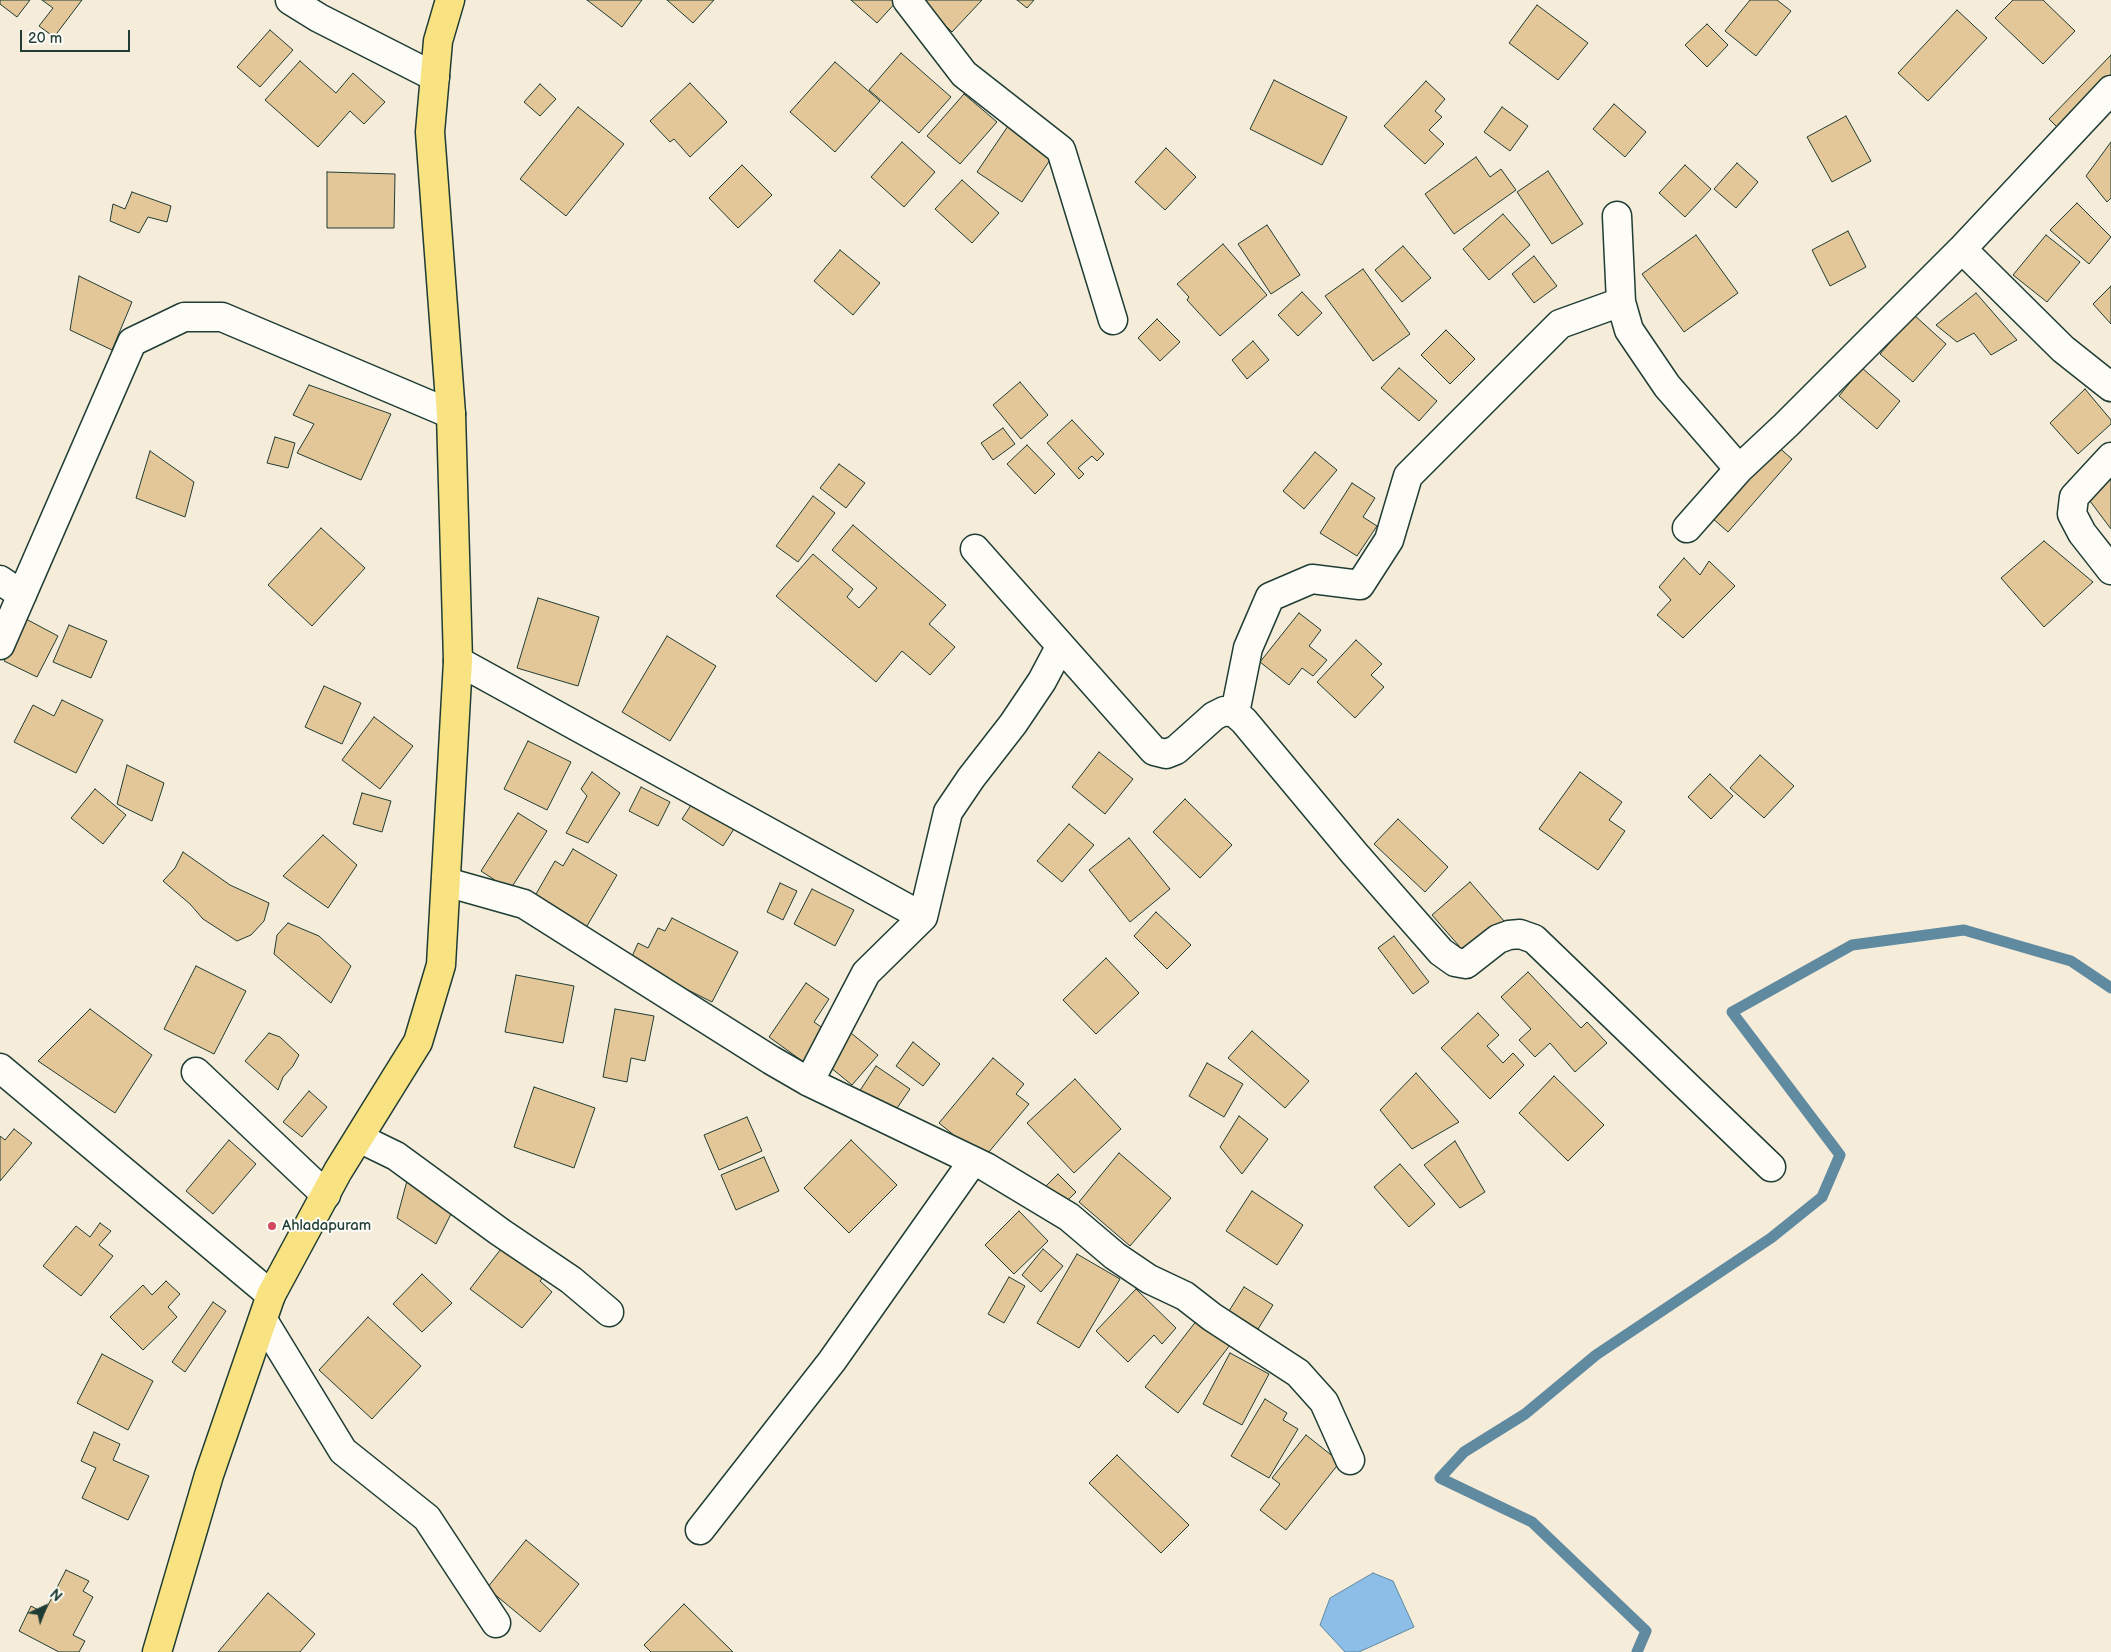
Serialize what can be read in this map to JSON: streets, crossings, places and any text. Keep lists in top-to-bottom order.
{
  "places": ["Ahladapuram"],
  "scale_bar": "20 m",
  "north": "top right"
}
